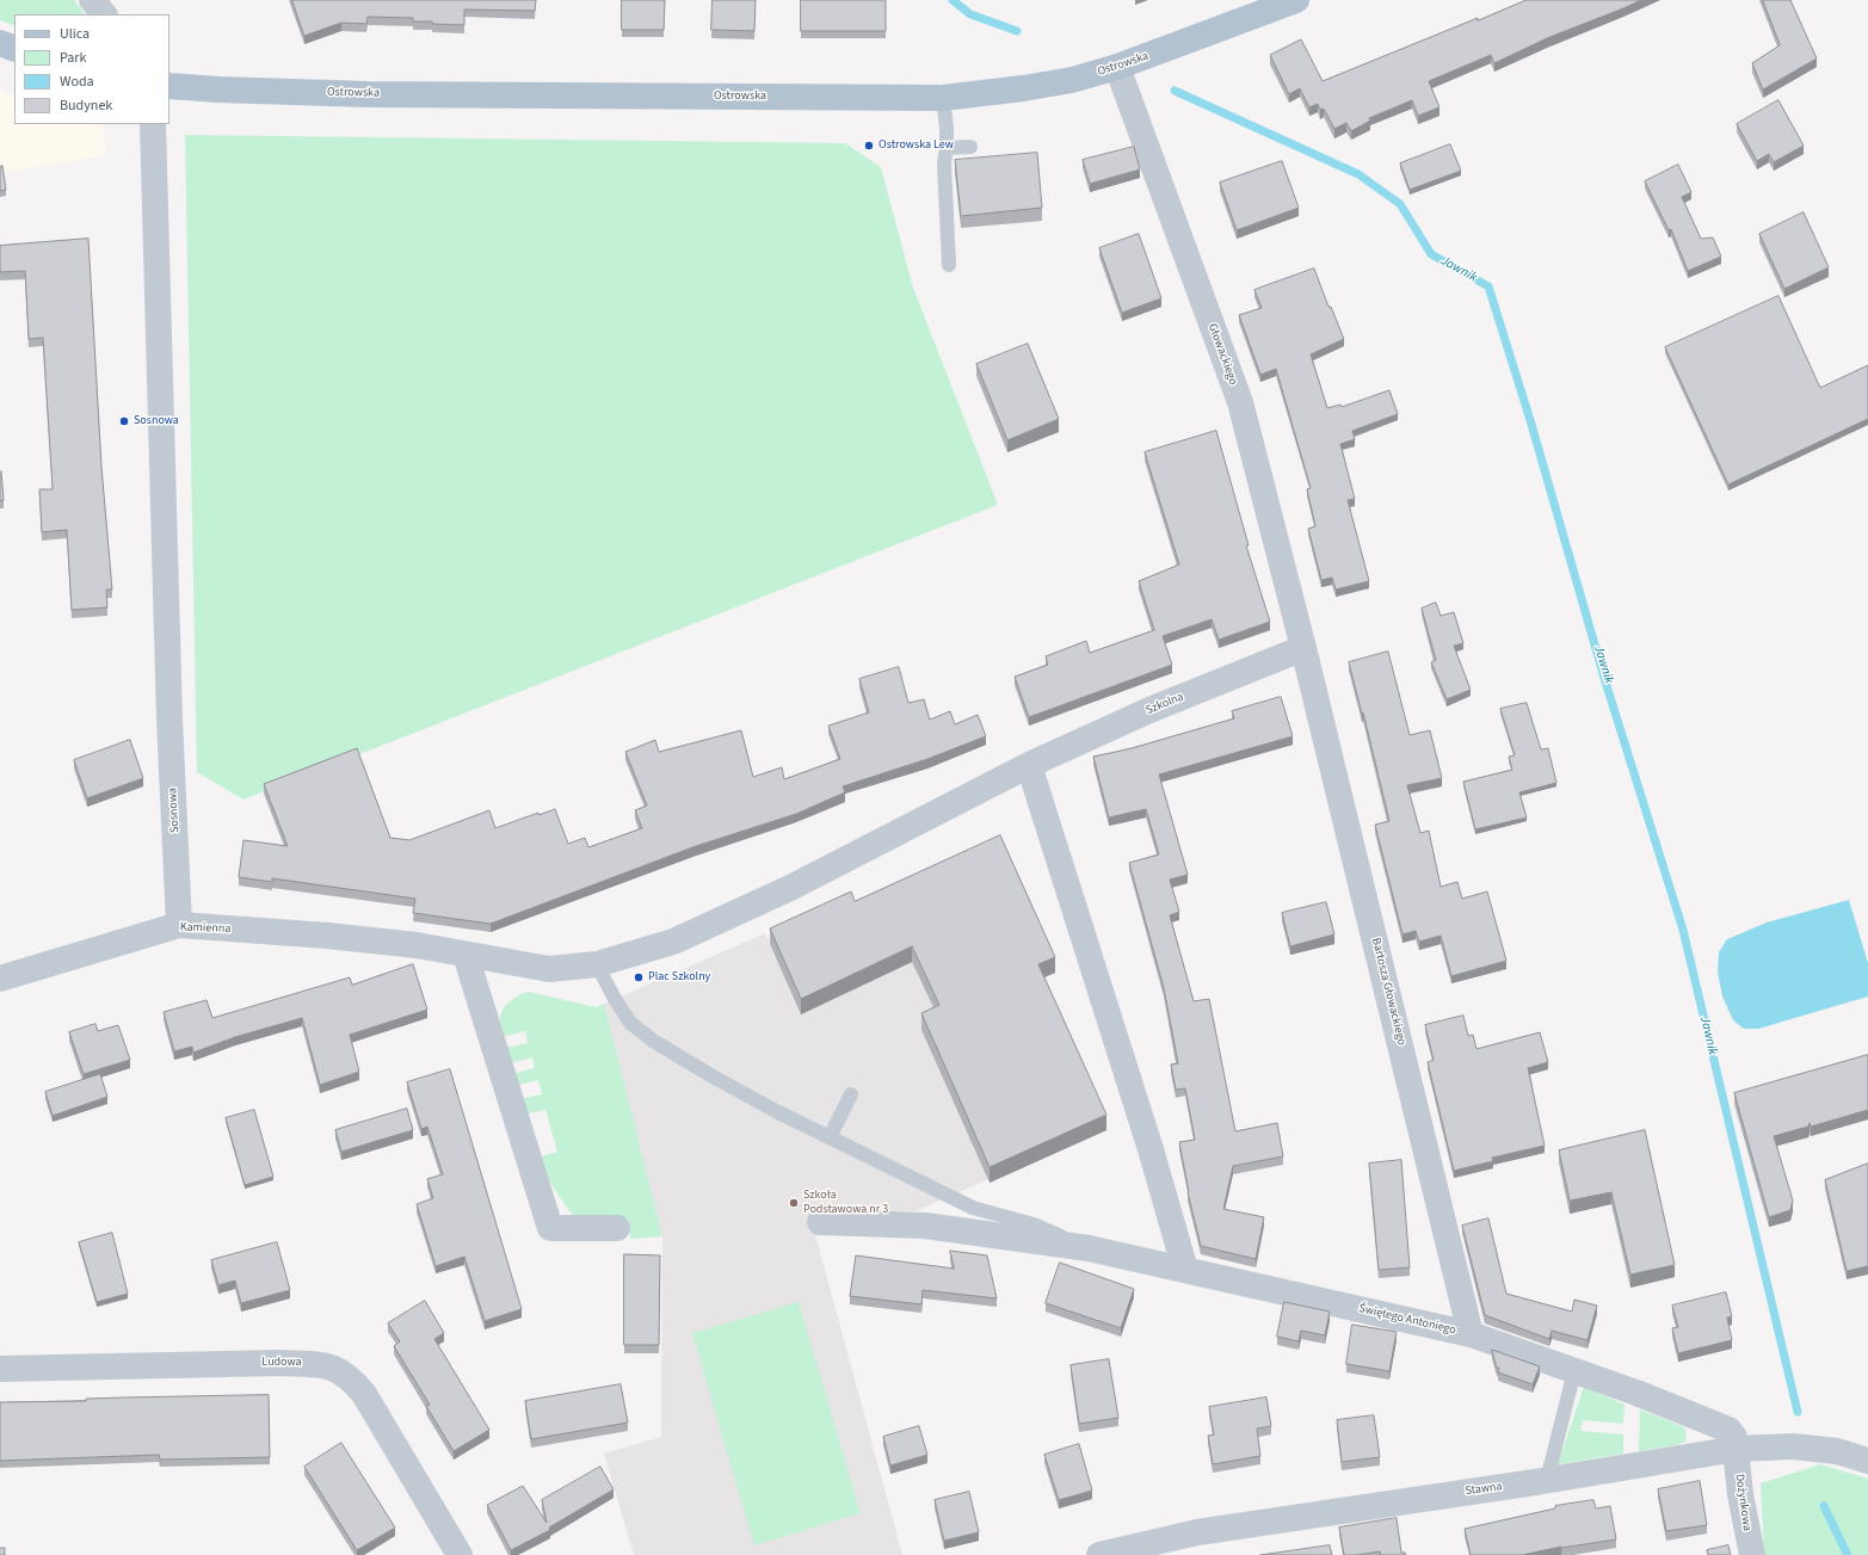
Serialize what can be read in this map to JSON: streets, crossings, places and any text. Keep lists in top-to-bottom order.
{
  "streets": {
    "main road": ["Ostrowska"],
    "street": [
      "Głowackiego",
      "Szkolna",
      "Sosnowa",
      "Kamienna",
      "Bartosza Głowackiego",
      "Świętego Antoniego",
      "Ludowa",
      "Stawna",
      "Dożynkowa"
    ]
  },
  "crossings": [
    ["Ostrowska", "Głowackiego"],
    ["Głowackiego", "Szkolna"],
    ["Głowackiego", "Bartosza Głowackiego"],
    ["Szkolna", "Kamienna"],
    ["Szkolna", "Bartosza Głowackiego"],
    ["Sosnowa", "Kamienna"],
    ["Bartosza Głowackiego", "Świętego Antoniego"],
    ["Świętego Antoniego", "Stawna"],
    ["Świętego Antoniego", "Dożynkowa"],
    ["Stawna", "Dożynkowa"]
  ],
  "water": ["Jawnik"],
  "places": [
    "Ostrowska Lew",
    "Sosnowa",
    "Plac Szkolny",
    "Szkoła Podstawowa nr 3"
  ],
  "legend": [
    "Ulica",
    "Park",
    "Woda",
    "Budynek"
  ]
}
